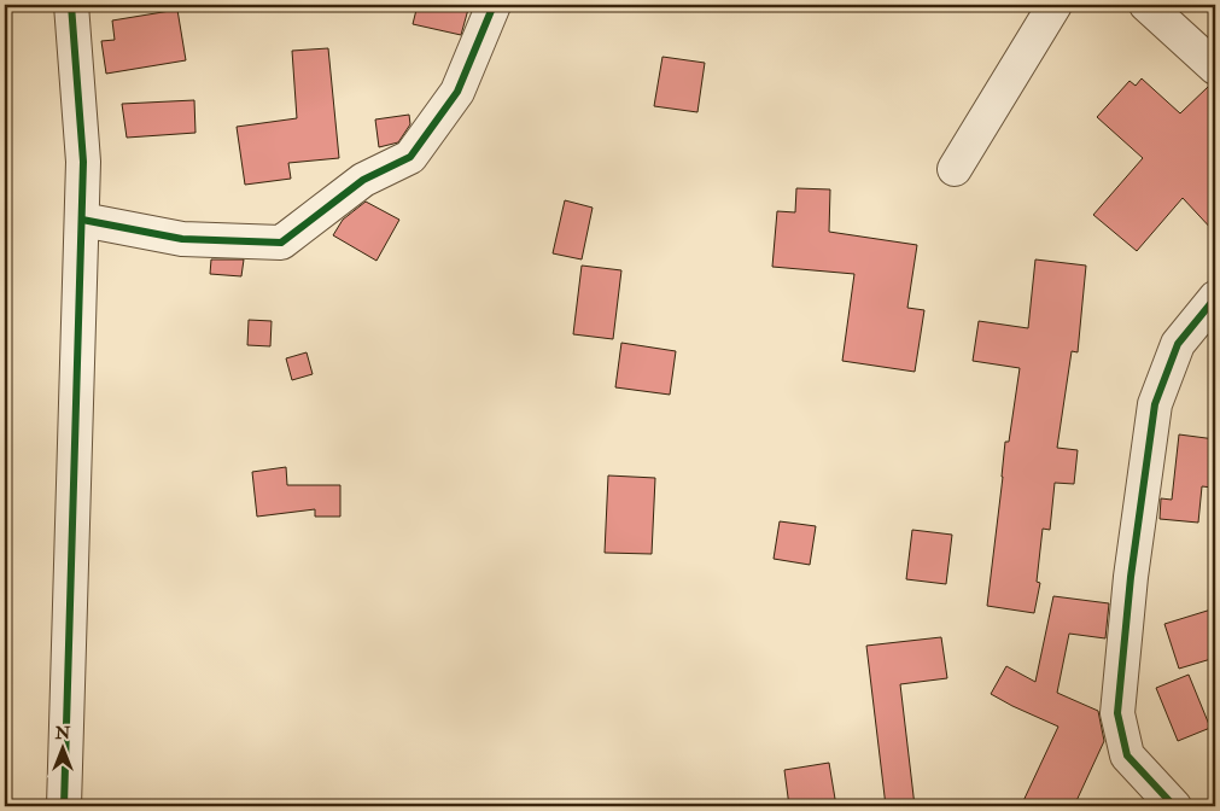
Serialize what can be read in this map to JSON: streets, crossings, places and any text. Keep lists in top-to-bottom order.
{
  "north": "top"
}
